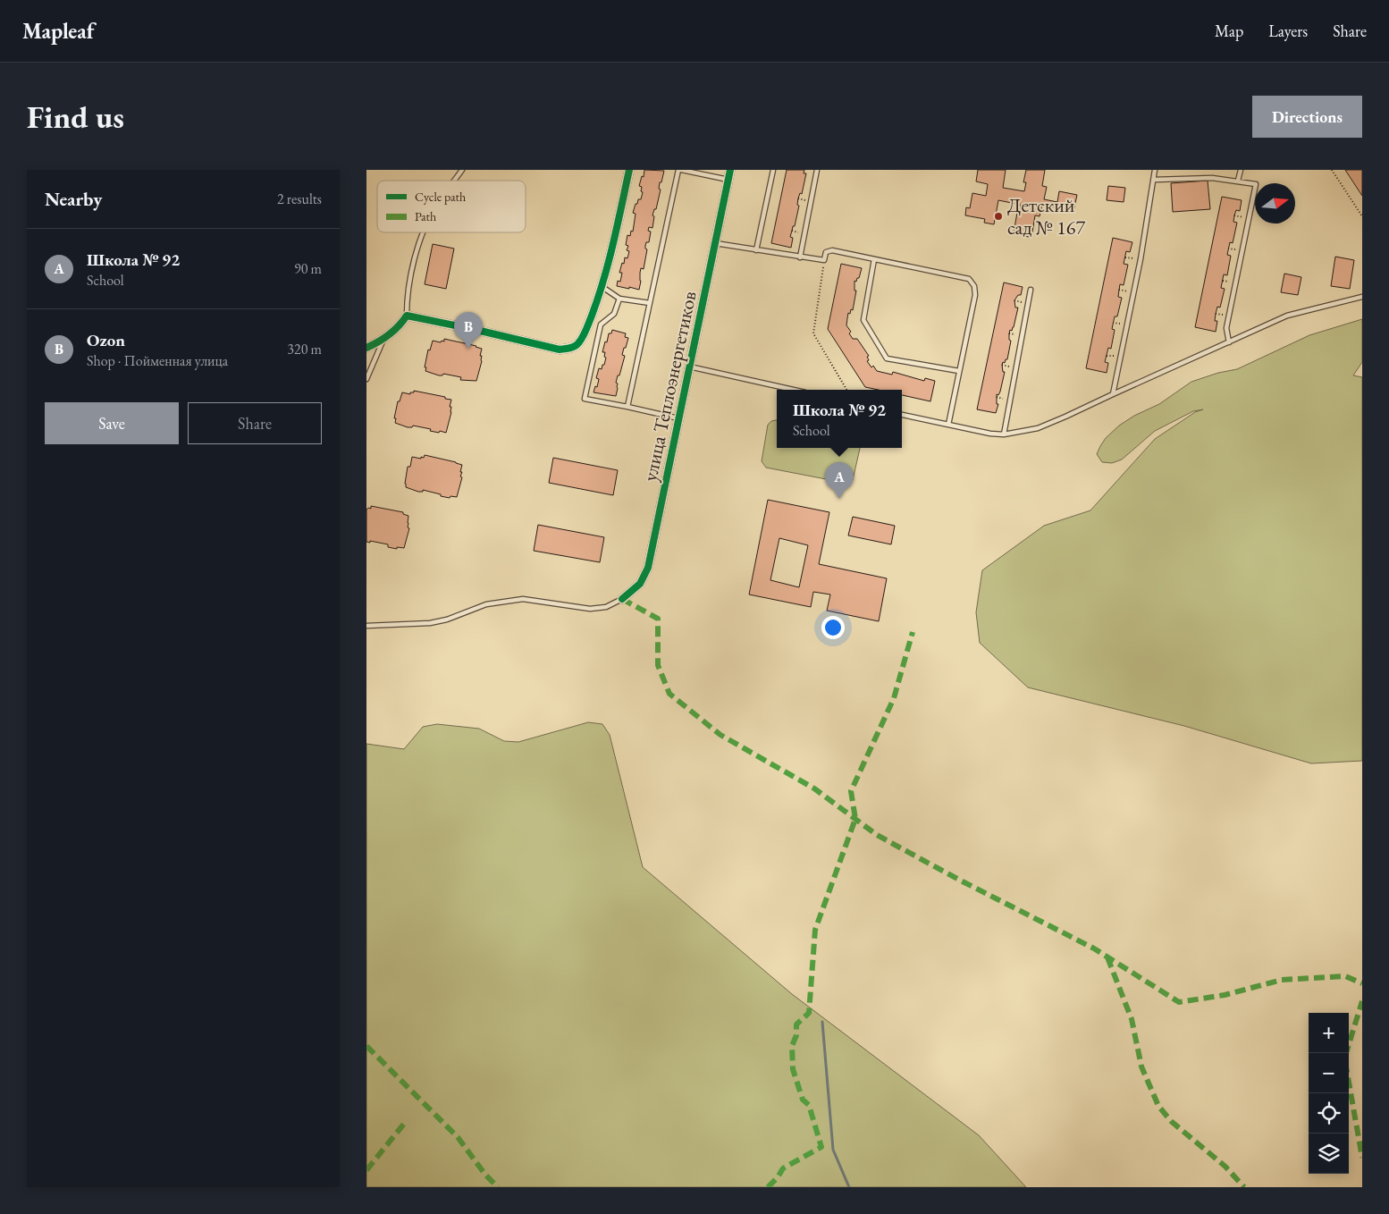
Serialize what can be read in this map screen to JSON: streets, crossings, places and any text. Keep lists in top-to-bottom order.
{
  "streets": {
    "street": ["улица Теплоэнергетиков"]
  },
  "places": ["Детский сад № 167"],
  "legend": ["Cycle path", "Path"],
  "north": "right",
  "page": {
    "header": "Mapleaf",
    "nav": ["Map", "Layers", "Share"],
    "buttons": [
      "Directions",
      ["Save", "Share"]
    ],
    "title": "Find us",
    "heading": ["Nearby", "2 results"],
    "list": [
      {
        "mark": "A",
        "name": "Школа № 92",
        "note": "School",
        "value": "90 m"
      },
      {
        "mark": "B",
        "name": "Ozon",
        "note": "Shop · Пойменная улица",
        "value": "320 m"
      }
    ],
    "pins": ["B", "A"],
    "popup": ["Школа № 92", "School"],
    "map_buttons": ["+", "−"]
  }
}
